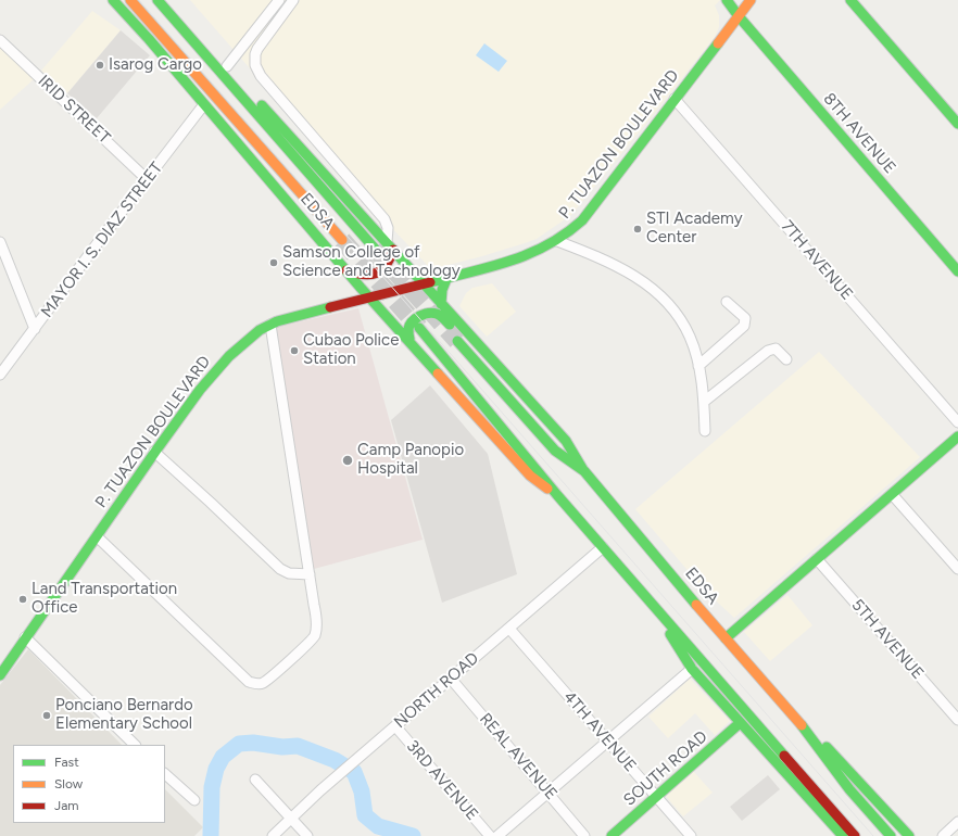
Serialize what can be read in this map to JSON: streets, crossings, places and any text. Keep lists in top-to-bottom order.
{
  "streets": {
    "main road": [
      "8TH AVENUE",
      "P. TUAZON BOULEVARD",
      "EDSA",
      "SOUTH ROAD"
    ],
    "street": [
      "IRID STREET",
      "MAYOR I. S. DIAZ STREET",
      "7TH AVENUE",
      "5TH AVENUE",
      "NORTH ROAD",
      "4TH AVENUE",
      "REAL AVENUE",
      "3RD AVENUE"
    ]
  },
  "crossings": [
    ["IRID STREET", "MAYOR I. S. DIAZ STREET"],
    ["8TH AVENUE", "P. TUAZON BOULEVARD"],
    ["P. TUAZON BOULEVARD", "EDSA"],
    ["P. TUAZON BOULEVARD", "7TH AVENUE"],
    ["EDSA", "MAYOR I. S. DIAZ STREET"],
    ["EDSA", "NORTH ROAD"],
    ["EDSA", "SOUTH ROAD"],
    ["NORTH ROAD", "4TH AVENUE"],
    ["NORTH ROAD", "REAL AVENUE"],
    ["NORTH ROAD", "3RD AVENUE"],
    ["4TH AVENUE", "SOUTH ROAD"]
  ],
  "places": [
    "Isarog Cargo",
    "STI Academy Center",
    "Samson College of Science and Technology",
    "Cubao Police Station",
    "Camp Panopio Hospital",
    "Land Transportation Office",
    "Ponciano Bernardo Elementary School"
  ],
  "legend": ["Fast", "Slow", "Jam"]
}
